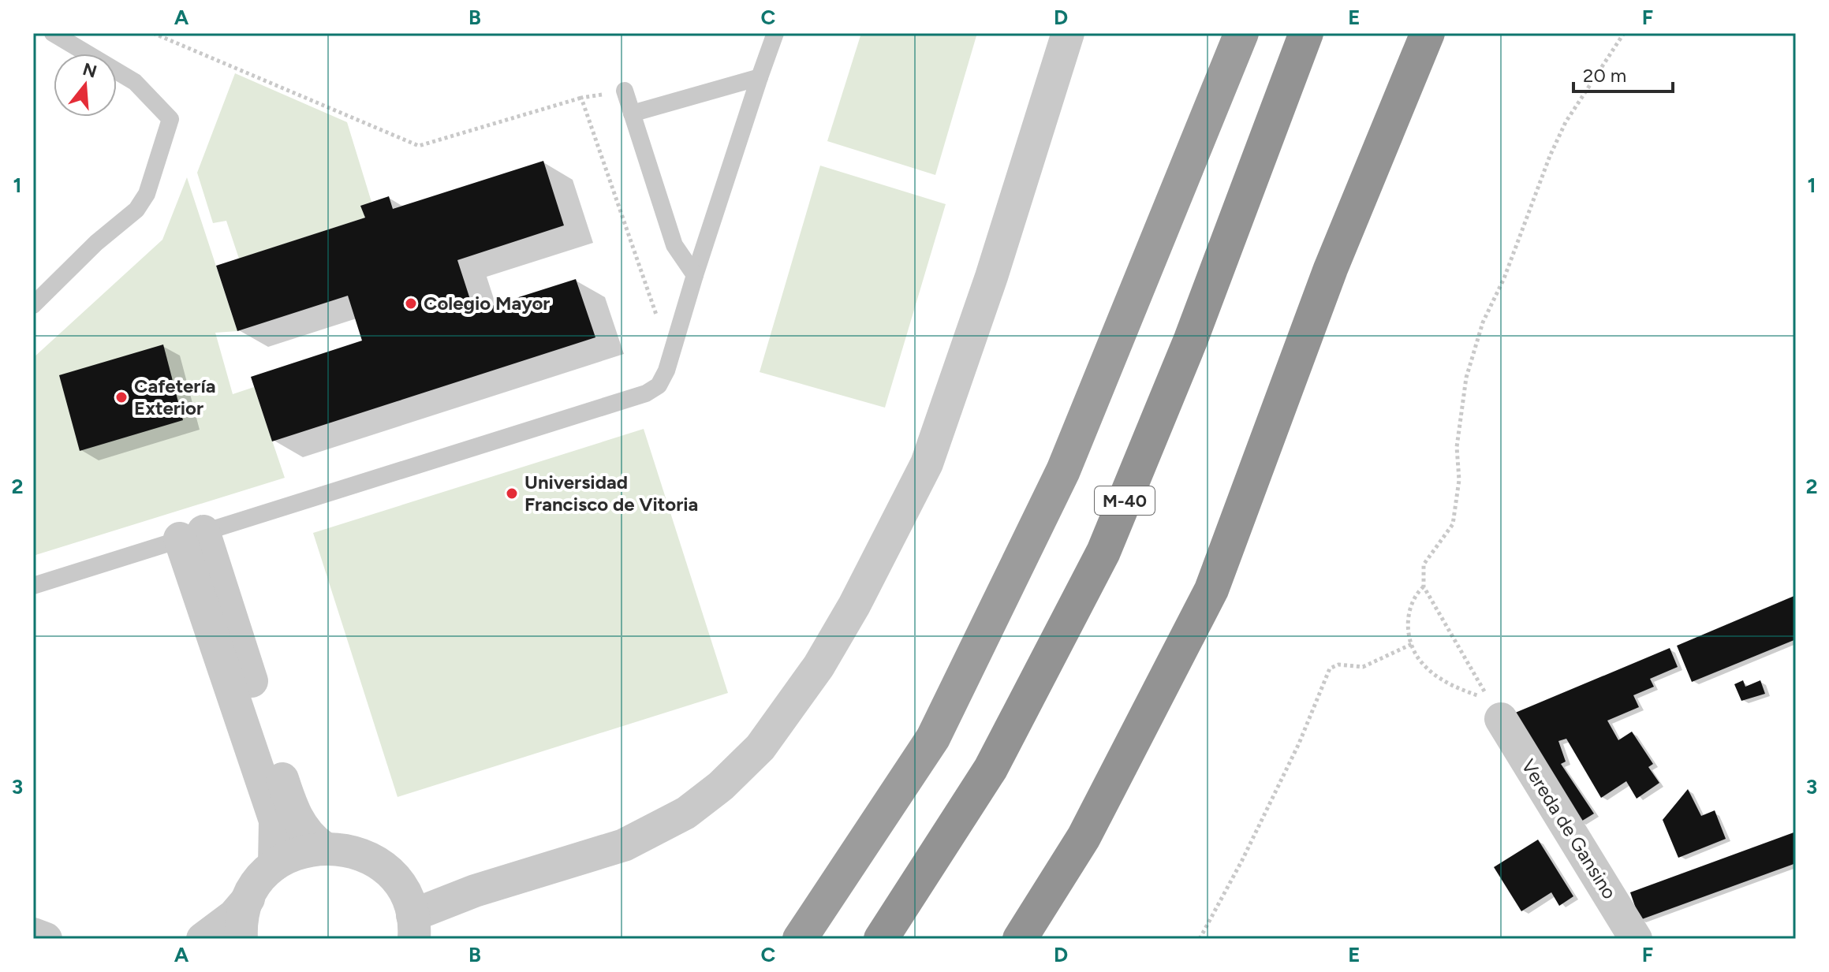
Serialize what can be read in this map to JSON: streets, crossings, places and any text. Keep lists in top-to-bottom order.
{
  "streets": {
    "highway": ["M-40"],
    "street": ["Vereda de Gansino"]
  },
  "places": ["Colegio Mayor", "Cafetería Exterior", "Universidad Francisco de Vitoria"],
  "scale_bar": "20 m",
  "north": "top",
  "grid": {
    "columns": [
      "A",
      "B",
      "C",
      "D",
      "E",
      "F"
    ],
    "rows": ["1", "2", "3"]
  }
}
